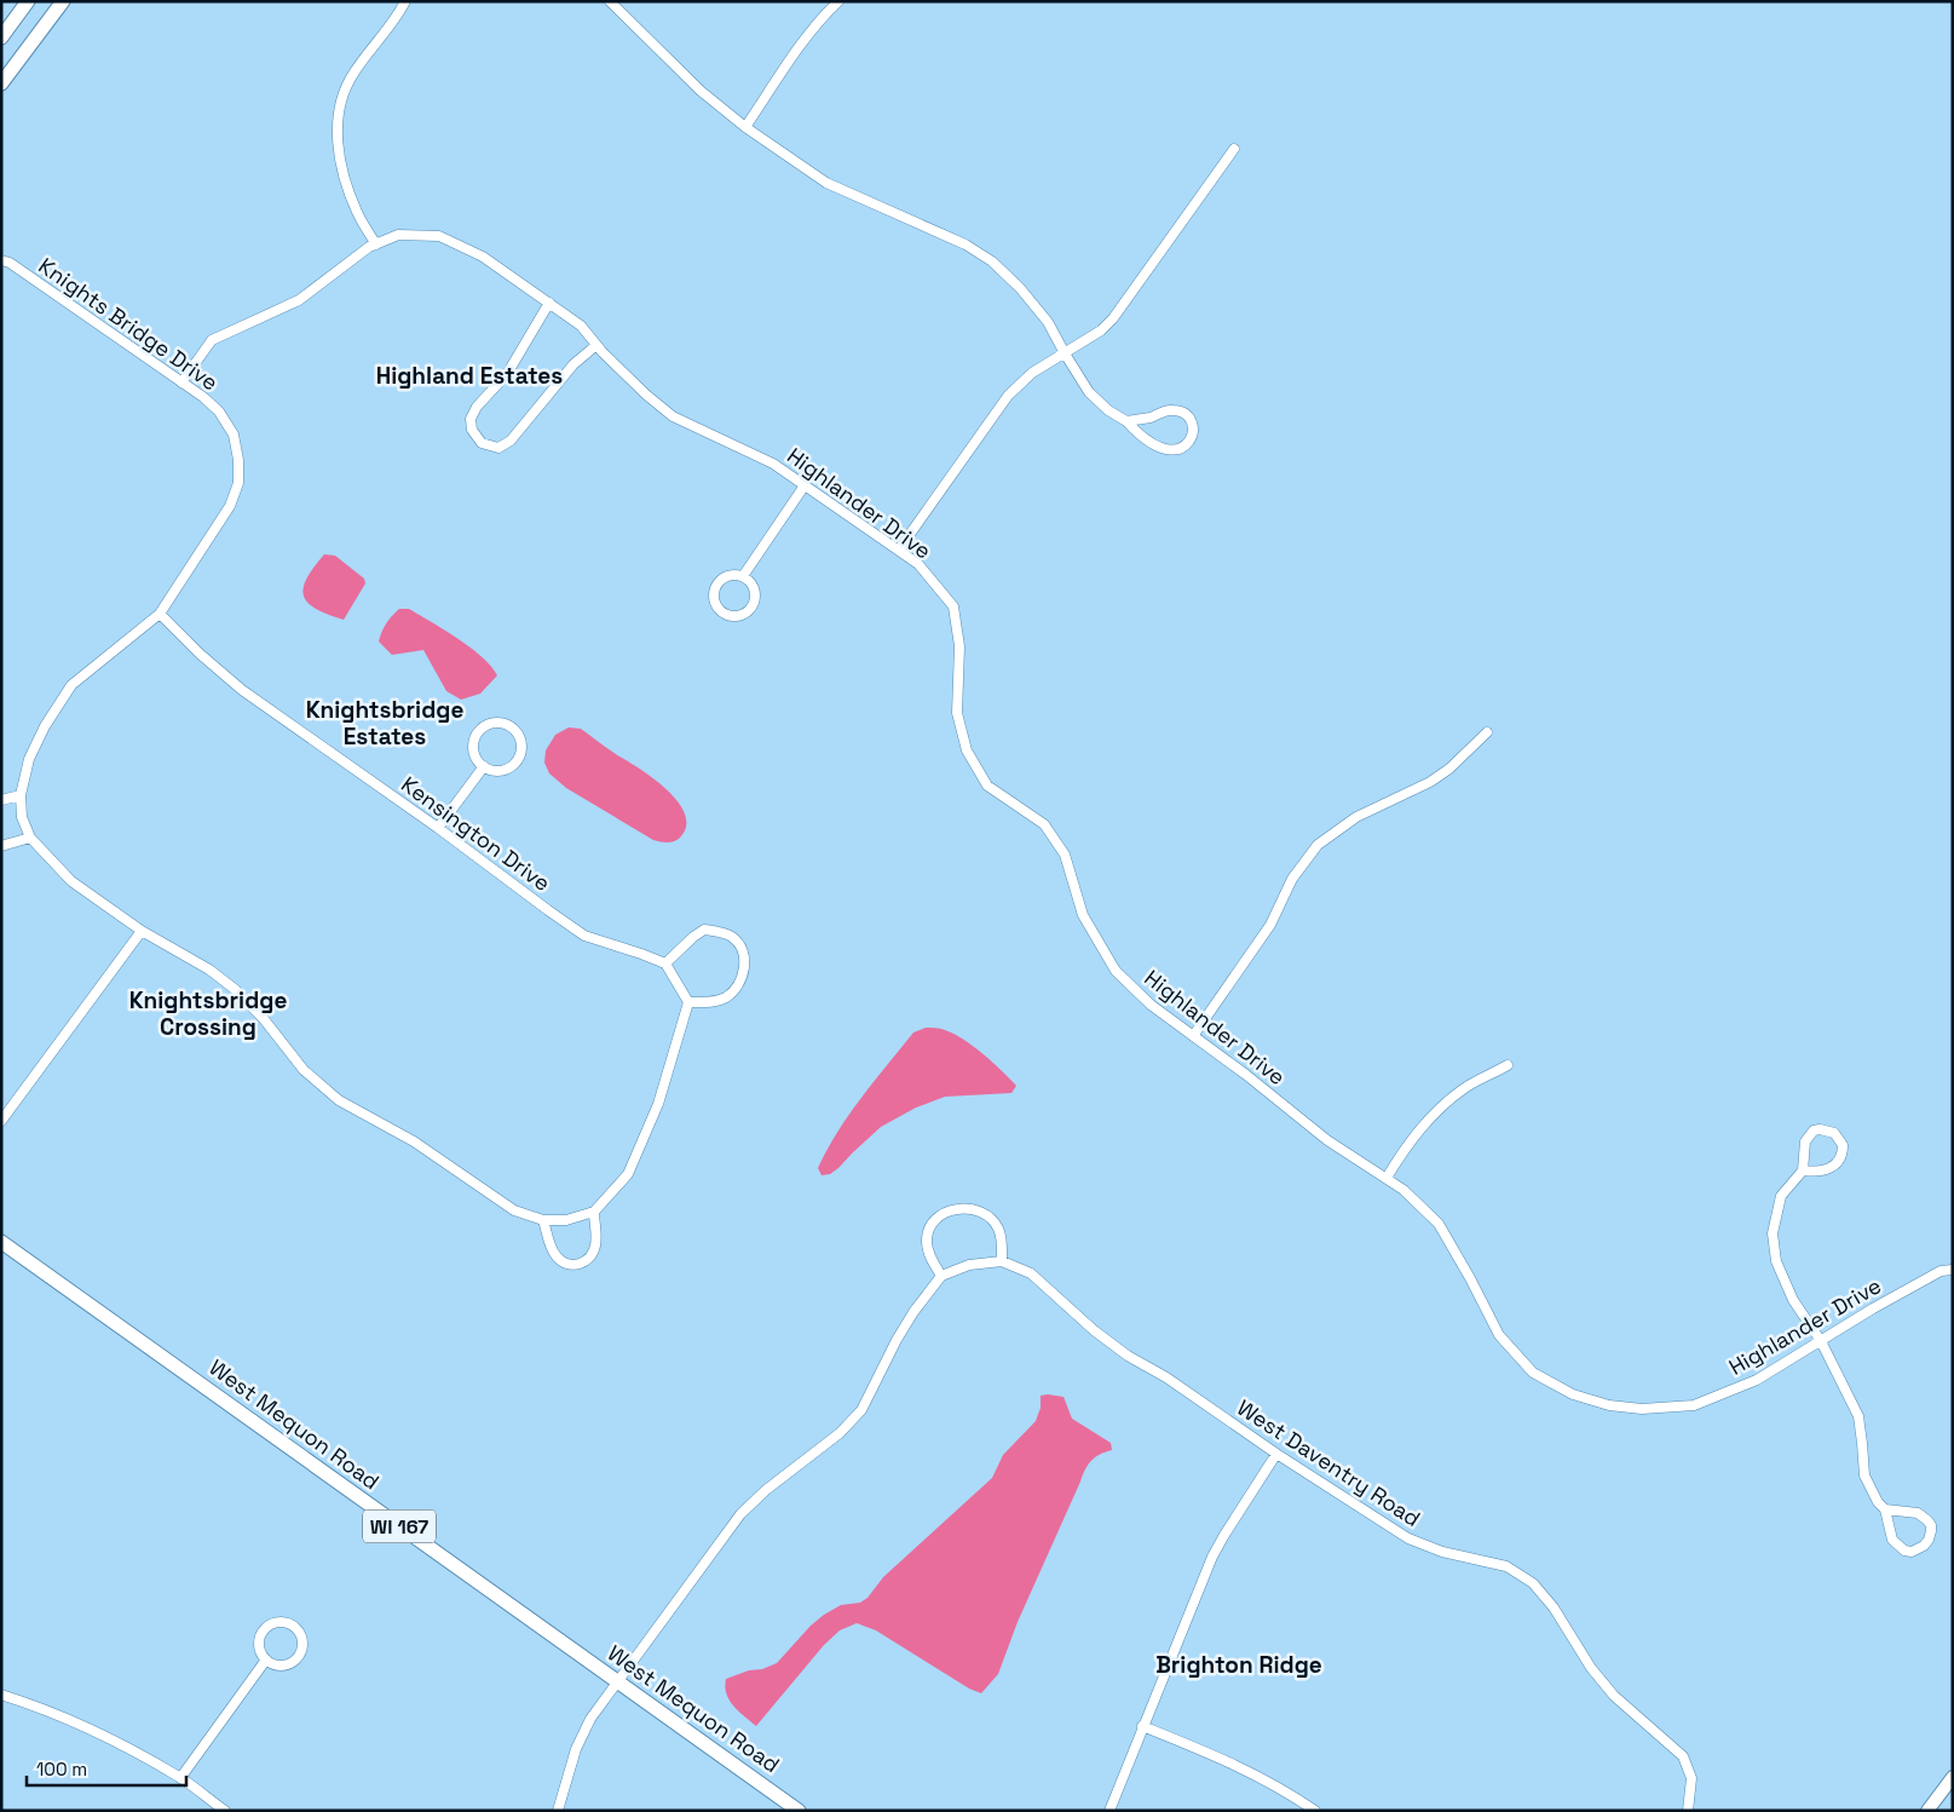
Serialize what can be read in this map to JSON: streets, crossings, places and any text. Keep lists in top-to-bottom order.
{
  "streets": {
    "main road": ["West Mequon Road", "WI 167"],
    "street": [
      "Knights Bridge Drive",
      "Highlander Drive",
      "Kensington Drive",
      "West Daventry Road"
    ]
  },
  "crossings": [
    ["Knights Bridge Drive", "Highlander Drive"],
    ["Knights Bridge Drive", "Kensington Drive"]
  ],
  "districts": [
    "Highland Estates",
    "Knightsbridge Estates",
    "Knightsbridge Crossing",
    "Brighton Ridge"
  ],
  "scale_bar": "100 m"
}
